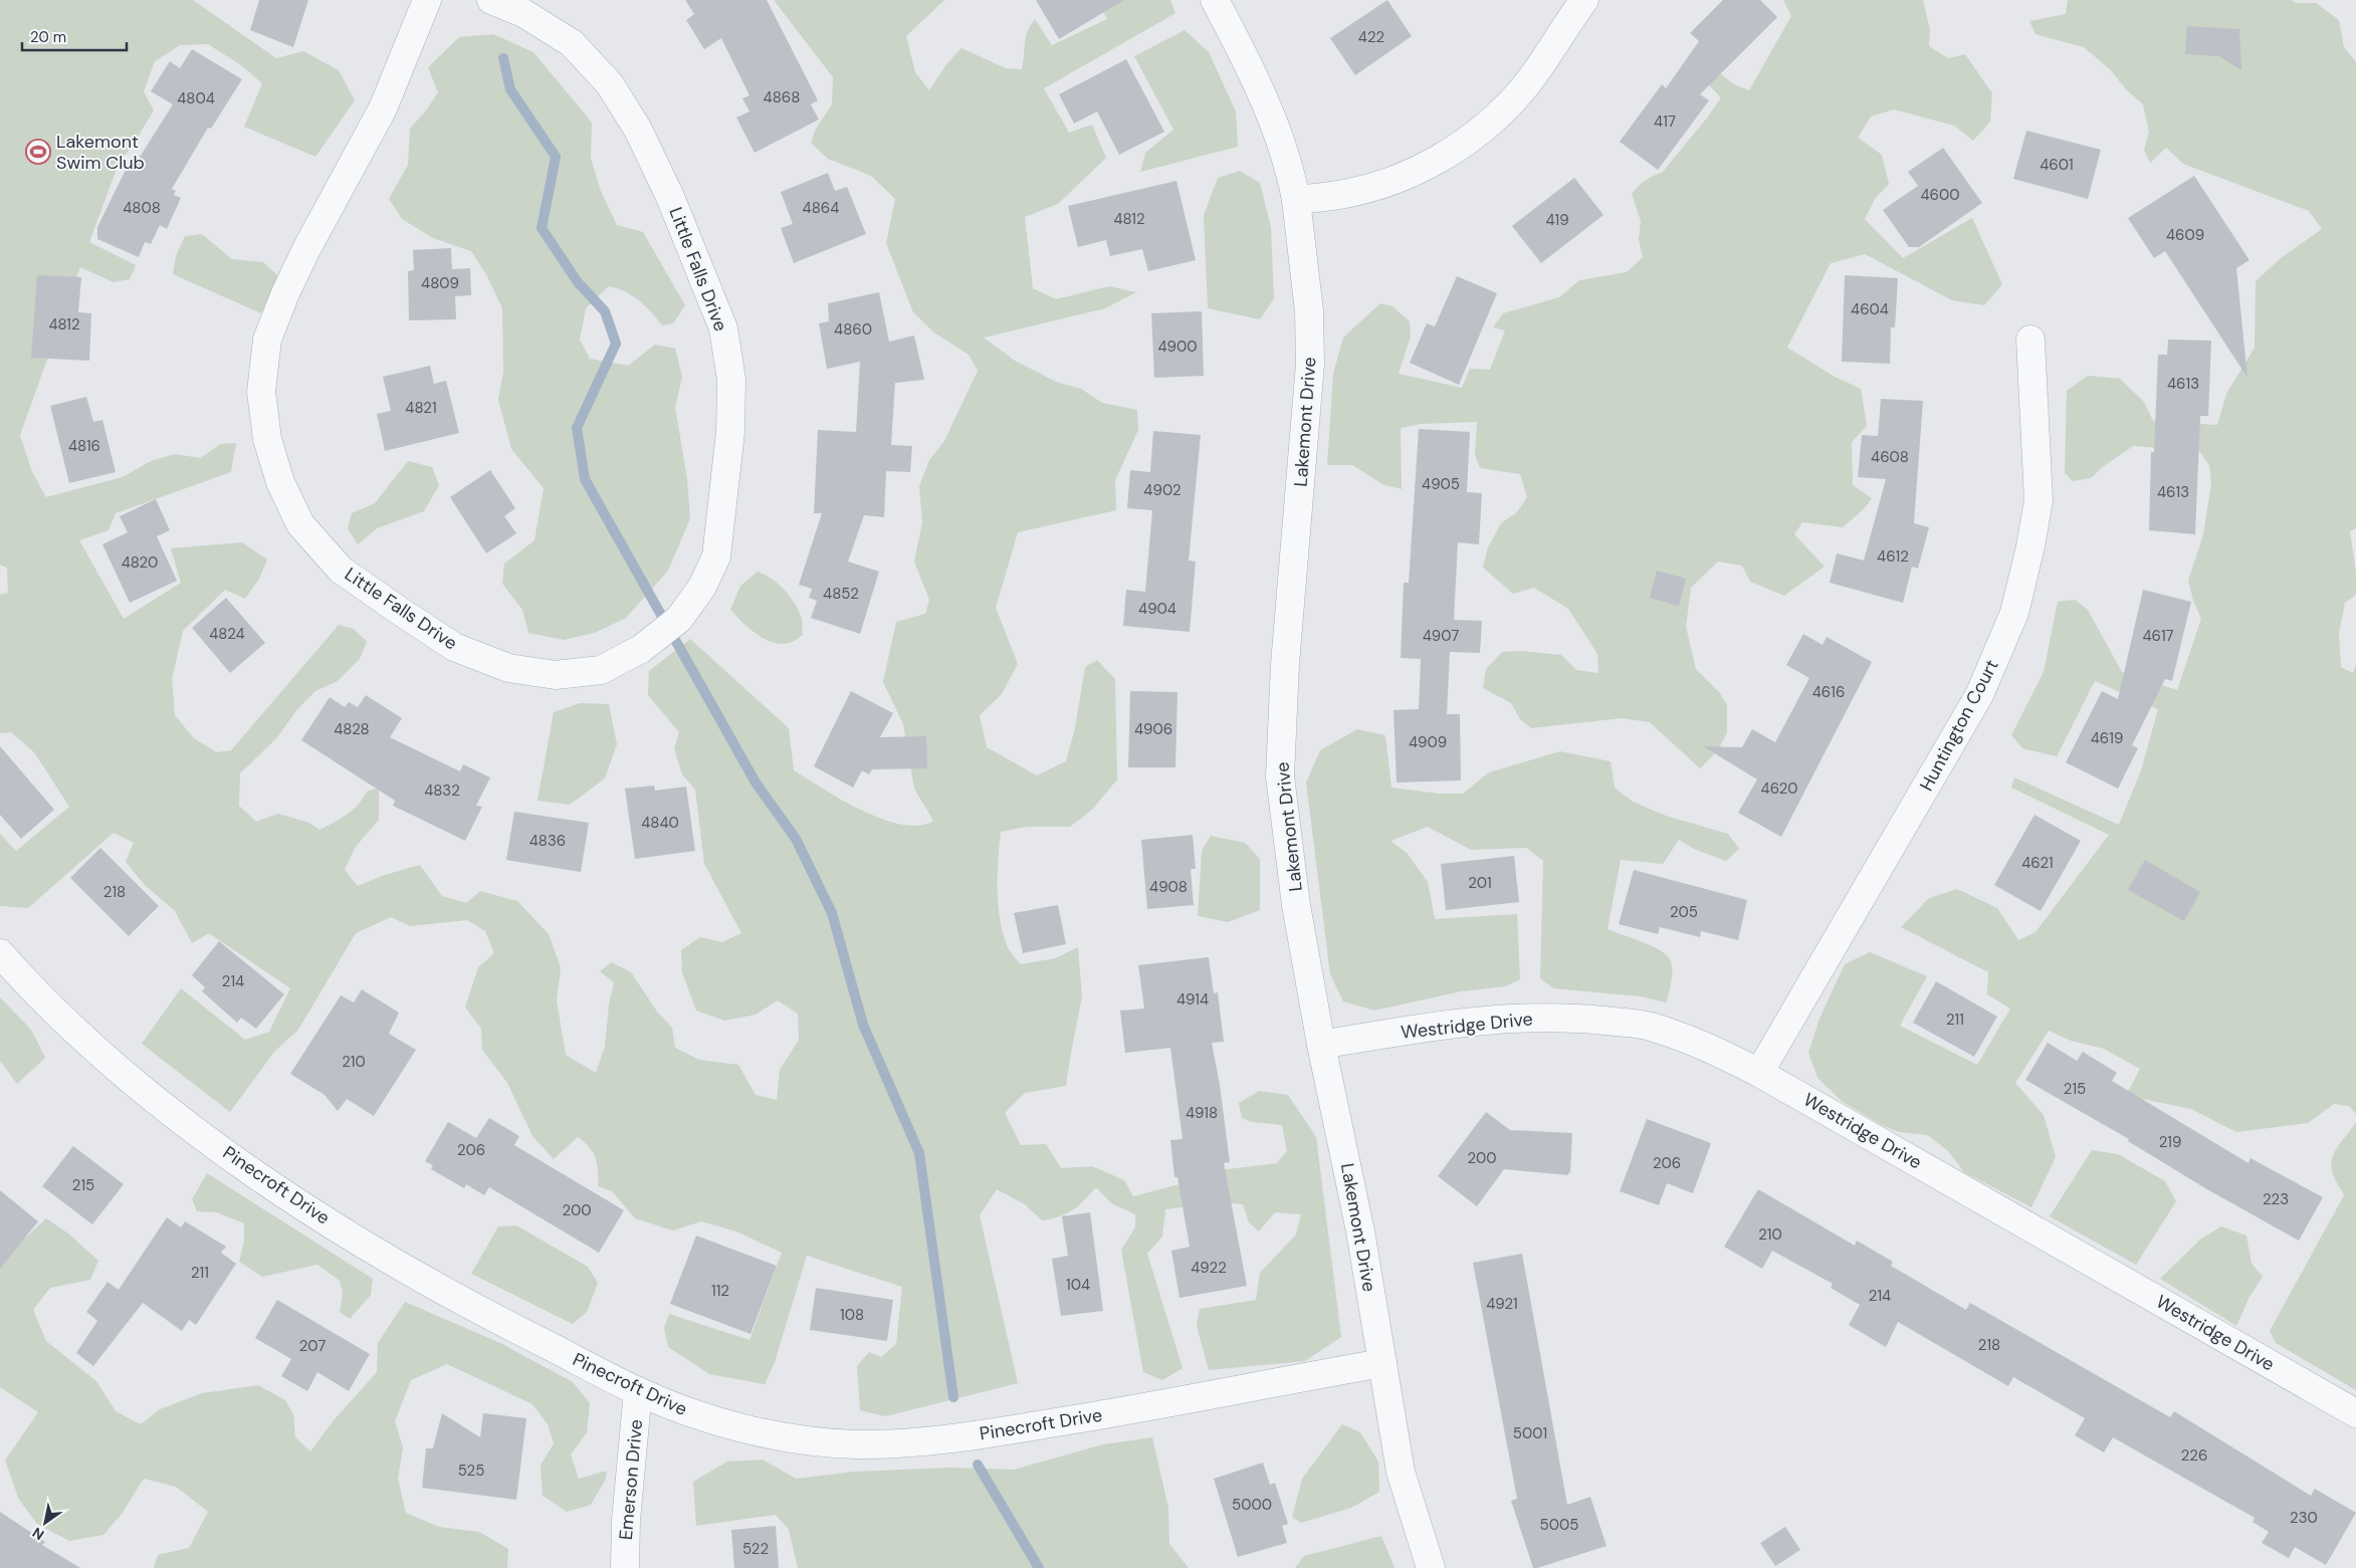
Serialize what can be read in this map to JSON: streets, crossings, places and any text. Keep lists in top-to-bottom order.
{
  "streets": {
    "street": [
      "Little Falls Drive",
      "Lakemont Drive",
      "Huntington Court",
      "Westridge Drive",
      "Pinecroft Drive",
      "Emerson Drive"
    ]
  },
  "crossings": [
    ["Lakemont Drive", "Westridge Drive"],
    ["Lakemont Drive", "Pinecroft Drive"],
    ["Huntington Court", "Westridge Drive"],
    ["Pinecroft Drive", "Emerson Drive"]
  ],
  "places": {
    "sports": ["Lakemont Swim Club"]
  },
  "house_numbers": [
    "422",
    "4868",
    "4804",
    "417",
    "4601",
    "4600",
    "4808",
    "4864",
    "4812",
    "419",
    "4609",
    "4809",
    "4604",
    "4812",
    "4860",
    "4900",
    "4613",
    "4821",
    "4816",
    "4608",
    "4905",
    "4902",
    "4613",
    "4612",
    "4820",
    "4852",
    "4904",
    "4824",
    "4907",
    "4617",
    "4616",
    "4828",
    "4906",
    "4619",
    "4909",
    "4620",
    "4832",
    "4840",
    "4836",
    "4621",
    "201",
    "4908",
    "218",
    "205",
    "214",
    "4914",
    "211",
    "210",
    "215",
    "4918",
    "219",
    "206",
    "200",
    "206",
    "215",
    "223",
    "200",
    "210",
    "4922",
    "211",
    "104",
    "112",
    "214",
    "4921",
    "108",
    "218",
    "207",
    "5001",
    "226",
    "525",
    "5000",
    "230",
    "5005",
    "522"
  ],
  "scale_bar": "20 m",
  "north": "bottom left"
}
